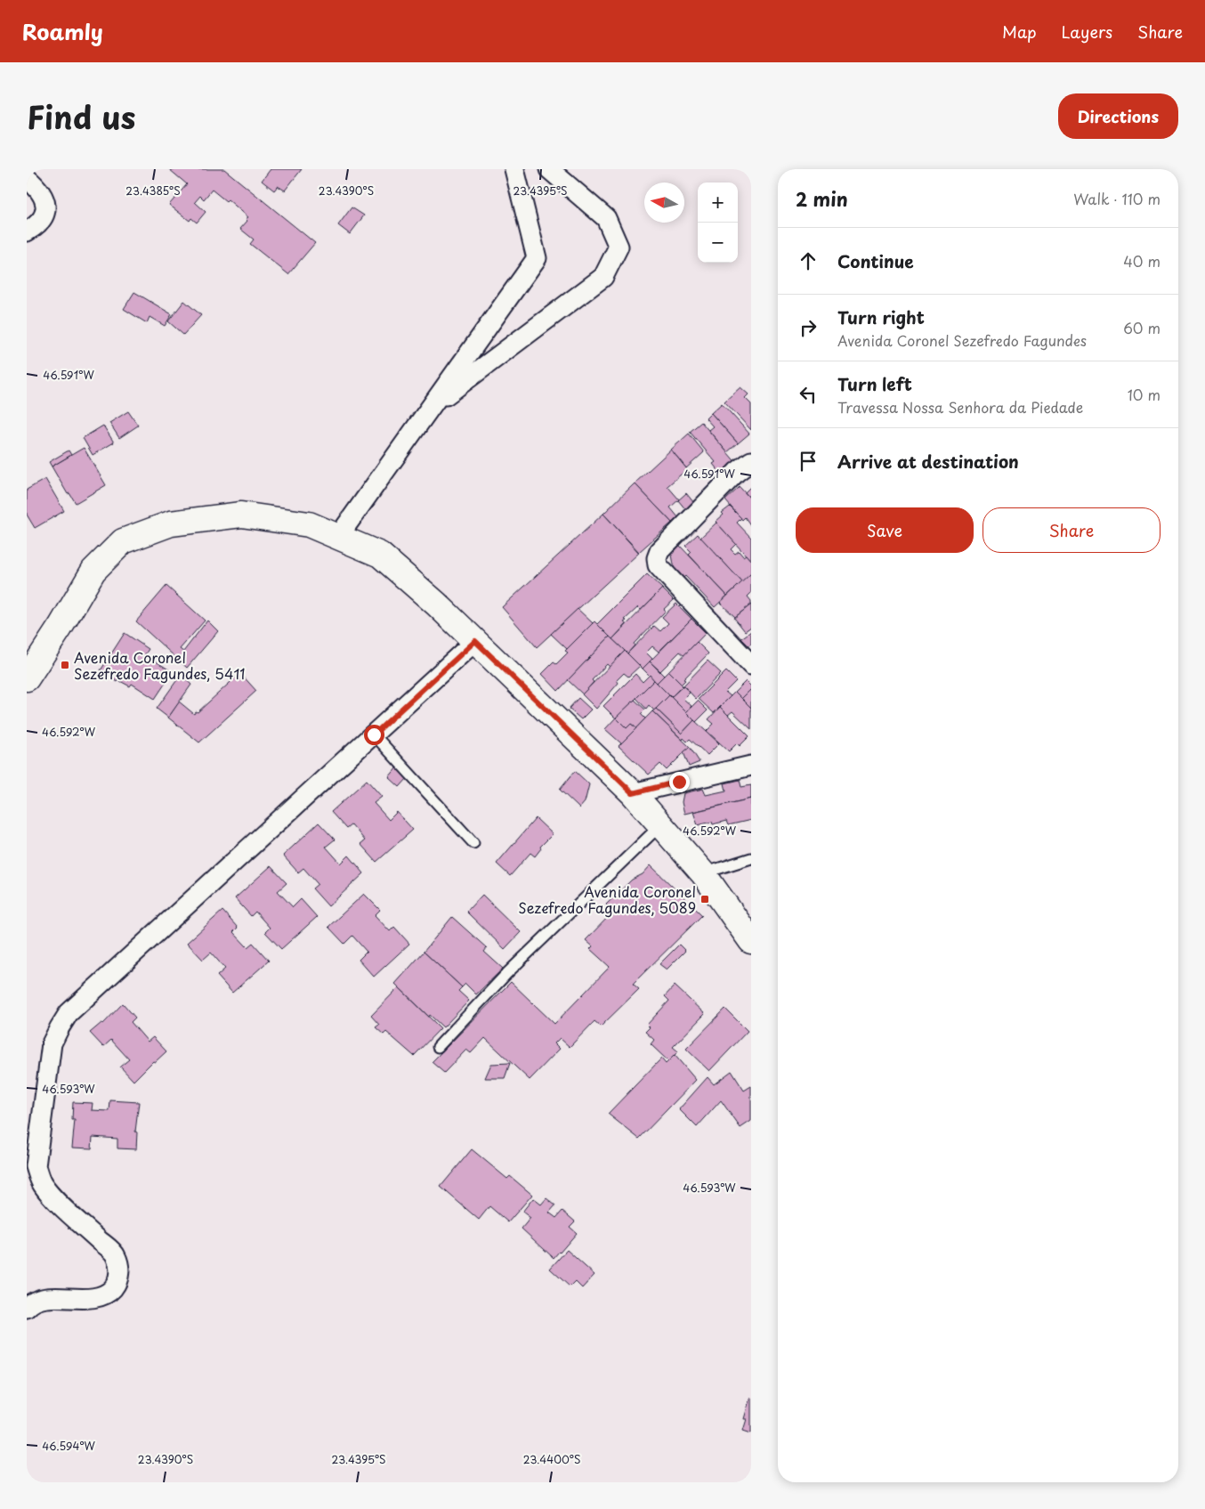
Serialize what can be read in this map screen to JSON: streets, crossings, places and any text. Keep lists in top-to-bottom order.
{
  "places": {
    "transit": ["Avenida Coronel Sezefredo Fagundes, 5411", "Avenida Coronel Sezefredo Fagundes, 5089"]
  },
  "north": "left",
  "page": {
    "header": "Roamly",
    "nav": ["Map", "Layers", "Share"],
    "title": "Find us",
    "buttons": [
      "Directions",
      ["Save", "Share"]
    ],
    "heading": ["2 min", "Walk · 110 m"],
    "map_buttons": ["+", "−"],
    "list": [
      ["Continue", "40 m"],
      ["Turn right", "Avenida Coronel Sezefredo Fagundes", "60 m"],
      ["Turn left", "Travessa Nossa Senhora da Piedade", "10 m"],
      "Arrive at destination"
    ]
  },
  "coordinates": [
    "23.4385°S",
    "23.4390°S",
    "23.4395°S",
    "46.591°W",
    "46.592°W",
    "46.593°W",
    "46.594°W",
    "23.4400°S"
  ]
}
